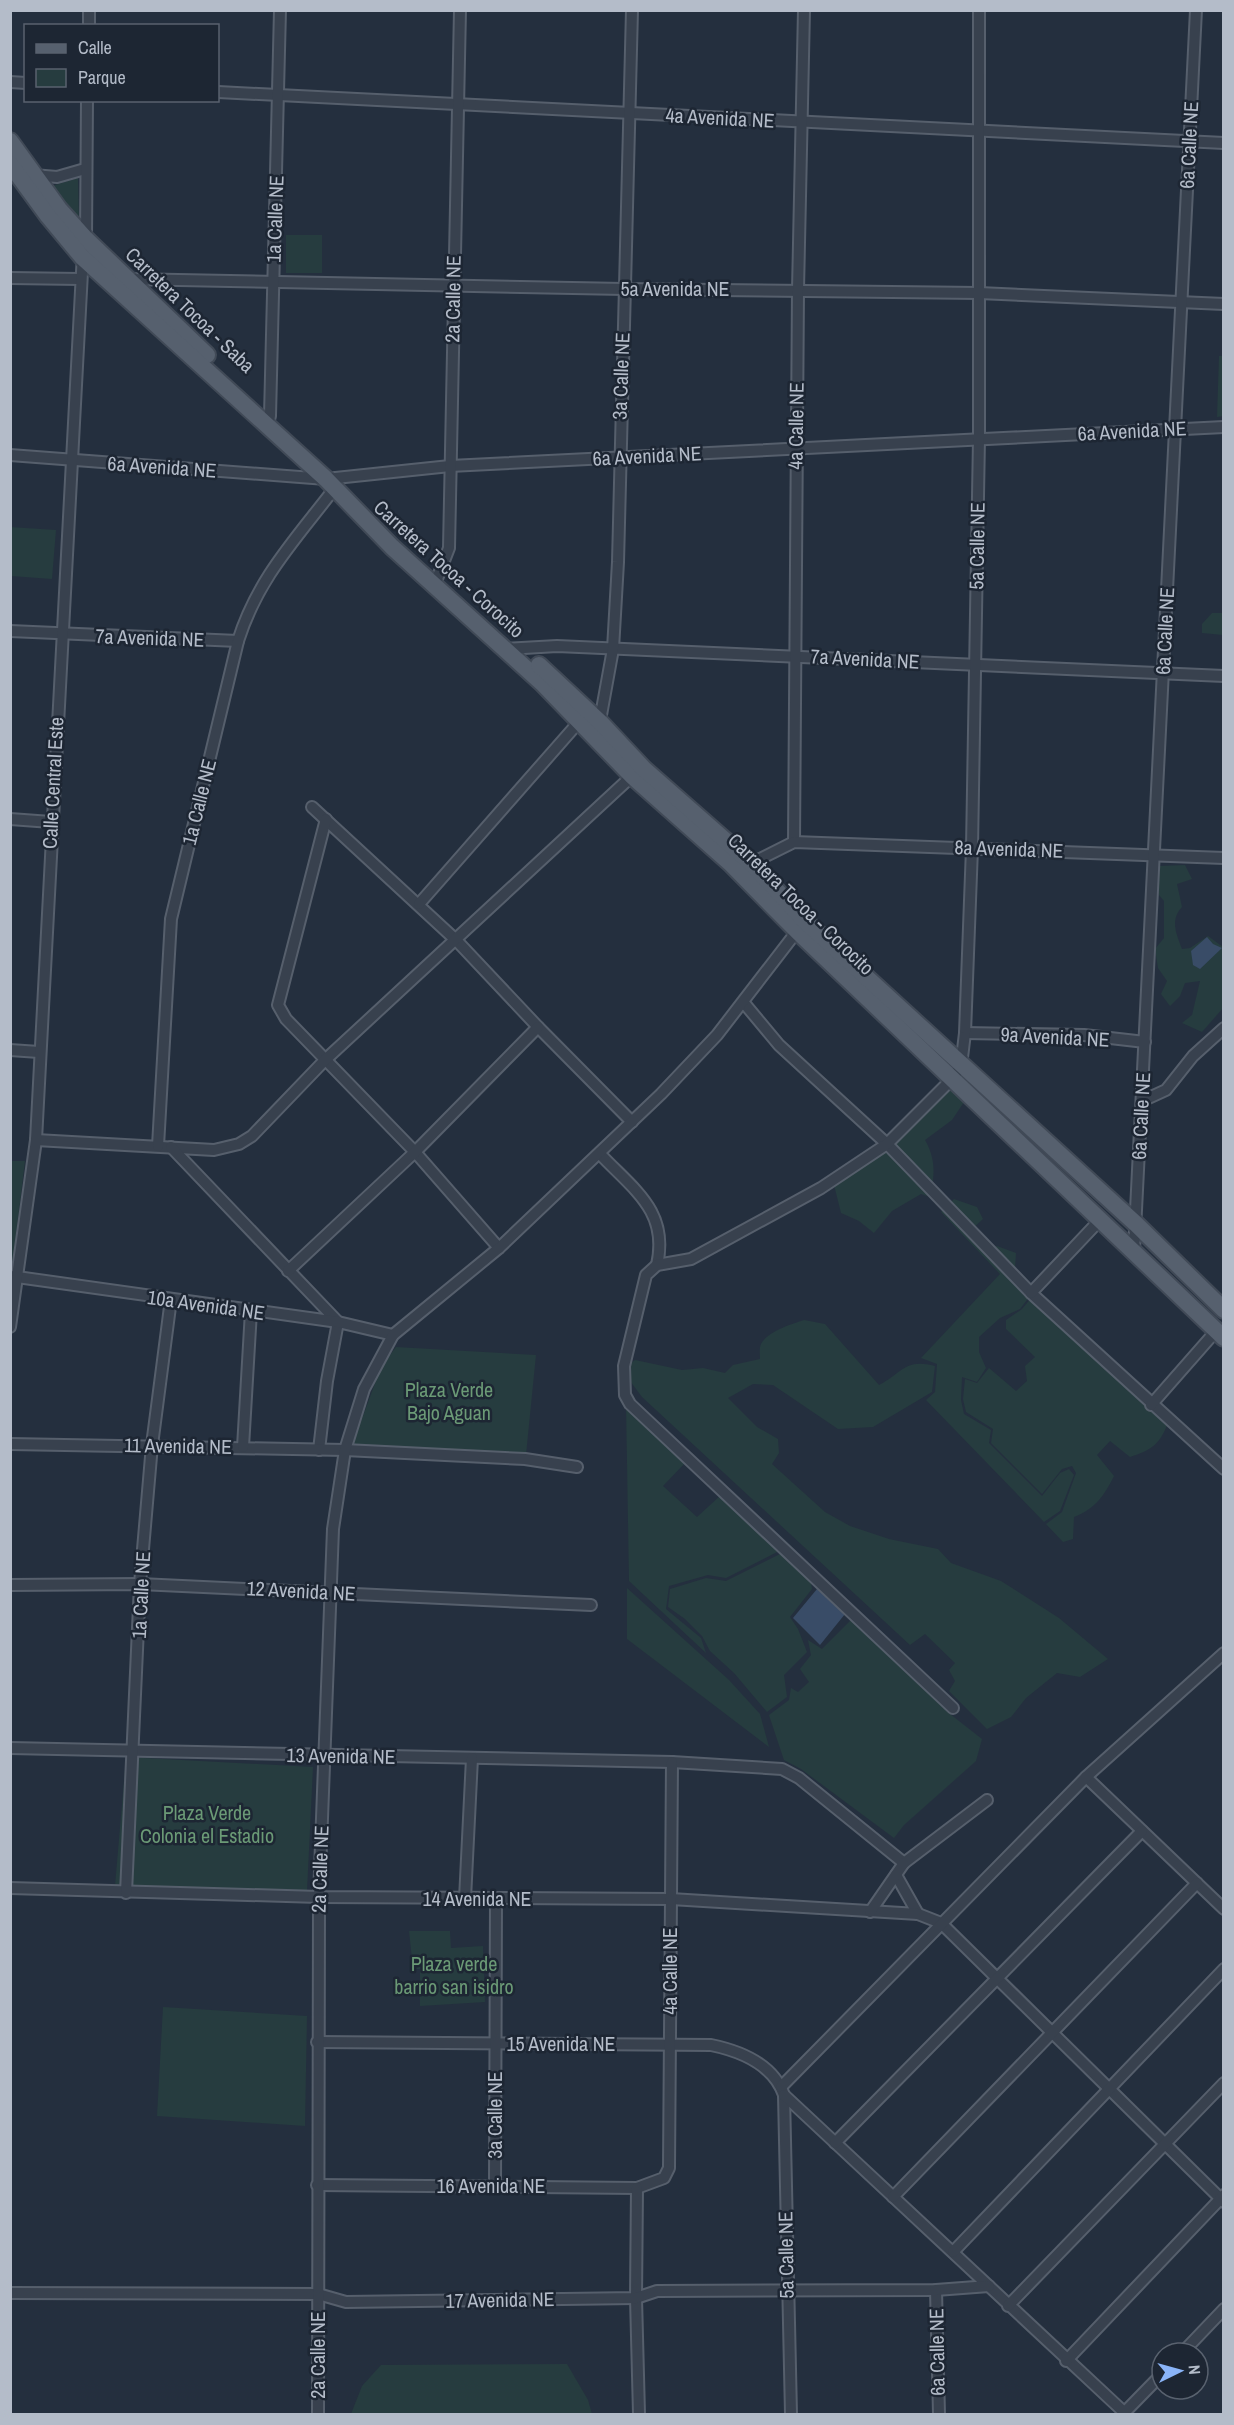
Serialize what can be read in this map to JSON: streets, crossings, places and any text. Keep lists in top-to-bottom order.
{
  "streets": {
    "main road": ["Carretera Tocoa - Saba", "Carretera Tocoa - Corocito"],
    "street": [
      "4a Avenida NE",
      "6a Calle NE",
      "1a Calle NE",
      "5a Avenida NE",
      "2a Calle NE",
      "3a Calle NE",
      "4a Calle NE",
      "6a Avenida NE",
      "5a Calle NE",
      "7a Avenida NE",
      "Calle Central Este",
      "8a Avenida NE",
      "9a Avenida NE",
      "10a Avenida NE",
      "11 Avenida NE",
      "12 Avenida NE",
      "13 Avenida NE",
      "14 Avenida NE",
      "15 Avenida NE",
      "16 Avenida NE",
      "17 Avenida NE"
    ]
  },
  "crossings": [
    ["4a Avenida NE", "6a Calle NE"],
    ["4a Avenida NE", "1a Calle NE"],
    ["4a Avenida NE", "2a Calle NE"],
    ["4a Avenida NE", "3a Calle NE"],
    ["4a Avenida NE", "4a Calle NE"],
    ["4a Avenida NE", "5a Calle NE"],
    ["6a Calle NE", "5a Avenida NE"],
    ["6a Calle NE", "6a Avenida NE"],
    ["6a Calle NE", "Carretera Tocoa - Corocito"],
    ["6a Calle NE", "7a Avenida NE"],
    ["6a Calle NE", "8a Avenida NE"],
    ["6a Calle NE", "9a Avenida NE"],
    ["6a Calle NE", "17 Avenida NE"],
    ["1a Calle NE", "5a Avenida NE"],
    ["1a Calle NE", "Carretera Tocoa - Saba"],
    ["1a Calle NE", "6a Avenida NE"],
    ["1a Calle NE", "7a Avenida NE"],
    ["1a Calle NE", "10a Avenida NE"],
    ["1a Calle NE", "11 Avenida NE"],
    ["1a Calle NE", "12 Avenida NE"],
    ["1a Calle NE", "13 Avenida NE"],
    ["1a Calle NE", "14 Avenida NE"],
    ["5a Avenida NE", "2a Calle NE"],
    ["5a Avenida NE", "Carretera Tocoa - Saba"],
    ["5a Avenida NE", "3a Calle NE"],
    ["5a Avenida NE", "4a Calle NE"],
    ["5a Avenida NE", "5a Calle NE"],
    ["2a Calle NE", "6a Avenida NE"],
    ["2a Calle NE", "Carretera Tocoa - Corocito"],
    ["2a Calle NE", "10a Avenida NE"],
    ["2a Calle NE", "11 Avenida NE"],
    ["2a Calle NE", "12 Avenida NE"],
    ["2a Calle NE", "13 Avenida NE"],
    ["2a Calle NE", "14 Avenida NE"],
    ["2a Calle NE", "15 Avenida NE"],
    ["2a Calle NE", "16 Avenida NE"],
    ["2a Calle NE", "17 Avenida NE"],
    ["Carretera Tocoa - Saba", "6a Avenida NE"],
    ["Carretera Tocoa - Saba", "Carretera Tocoa - Corocito"],
    ["Carretera Tocoa - Saba", "Calle Central Este"],
    ["3a Calle NE", "6a Avenida NE"],
    ["3a Calle NE", "Carretera Tocoa - Corocito"],
    ["3a Calle NE", "7a Avenida NE"],
    ["3a Calle NE", "14 Avenida NE"],
    ["3a Calle NE", "15 Avenida NE"],
    ["3a Calle NE", "16 Avenida NE"],
    ["4a Calle NE", "6a Avenida NE"],
    ["4a Calle NE", "7a Avenida NE"],
    ["4a Calle NE", "8a Avenida NE"],
    ["4a Calle NE", "13 Avenida NE"],
    ["4a Calle NE", "14 Avenida NE"],
    ["4a Calle NE", "15 Avenida NE"],
    ["4a Calle NE", "16 Avenida NE"],
    ["6a Avenida NE", "5a Calle NE"],
    ["6a Avenida NE", "Calle Central Este"],
    ["5a Calle NE", "Carretera Tocoa - Corocito"],
    ["5a Calle NE", "7a Avenida NE"],
    ["5a Calle NE", "8a Avenida NE"],
    ["5a Calle NE", "9a Avenida NE"],
    ["5a Calle NE", "15 Avenida NE"],
    ["5a Calle NE", "17 Avenida NE"],
    ["Carretera Tocoa - Corocito", "7a Avenida NE"],
    ["7a Avenida NE", "Calle Central Este"],
    ["Calle Central Este", "10a Avenida NE"],
    ["15 Avenida NE", "17 Avenida NE"]
  ],
  "parks": ["Plaza Verde Bajo Aguan", "Plaza Verde Colonia el Estadio", "Plaza verde barrio san isidro"],
  "legend": ["Calle", "Parque"],
  "north": "right"
}
